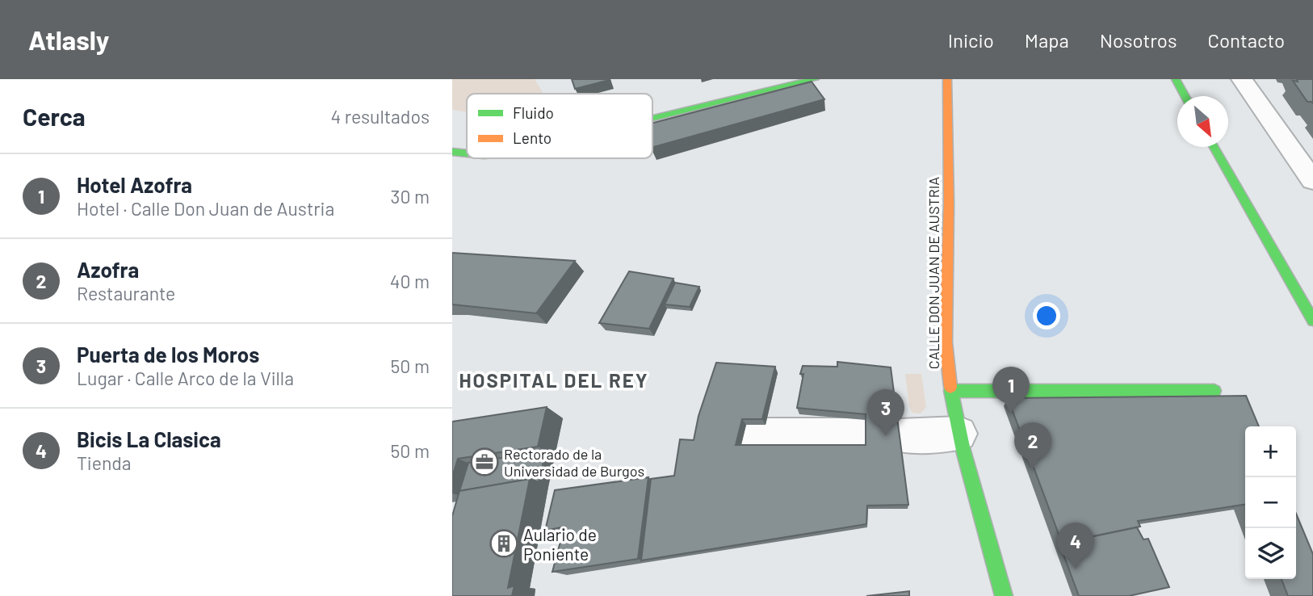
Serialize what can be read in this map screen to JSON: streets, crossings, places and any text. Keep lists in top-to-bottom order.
{
  "streets": {
    "street": ["CALLE DON JUAN DE AUSTRIA"]
  },
  "districts": ["HOSPITAL DEL REY"],
  "places": {
    "office": ["Rectorado de la Universidad de Burgos"],
    "building": ["Aulario de Poniente"]
  },
  "legend": ["Fluido", "Lento"],
  "north": "bottom right",
  "page": {
    "header": "Atlasly",
    "nav": [
      "Inicio",
      "Mapa",
      "Nosotros",
      "Contacto"
    ],
    "heading": ["Cerca", "4 resultados"],
    "list": [
      {
        "mark": "1",
        "name": "Hotel Azofra",
        "note": "Hotel · Calle Don Juan de Austria",
        "value": "30 m"
      },
      {
        "mark": "2",
        "name": "Azofra",
        "note": "Restaurante",
        "value": "40 m"
      },
      {
        "mark": "3",
        "name": "Puerta de los Moros",
        "note": "Lugar · Calle Arco de la Villa",
        "value": "50 m"
      },
      {
        "mark": "4",
        "name": "Bicis La Clasica",
        "note": "Tienda",
        "value": "50 m"
      }
    ],
    "pins": [
      "1",
      "3",
      "2",
      "4"
    ],
    "map_buttons": ["+", "−"]
  }
}
